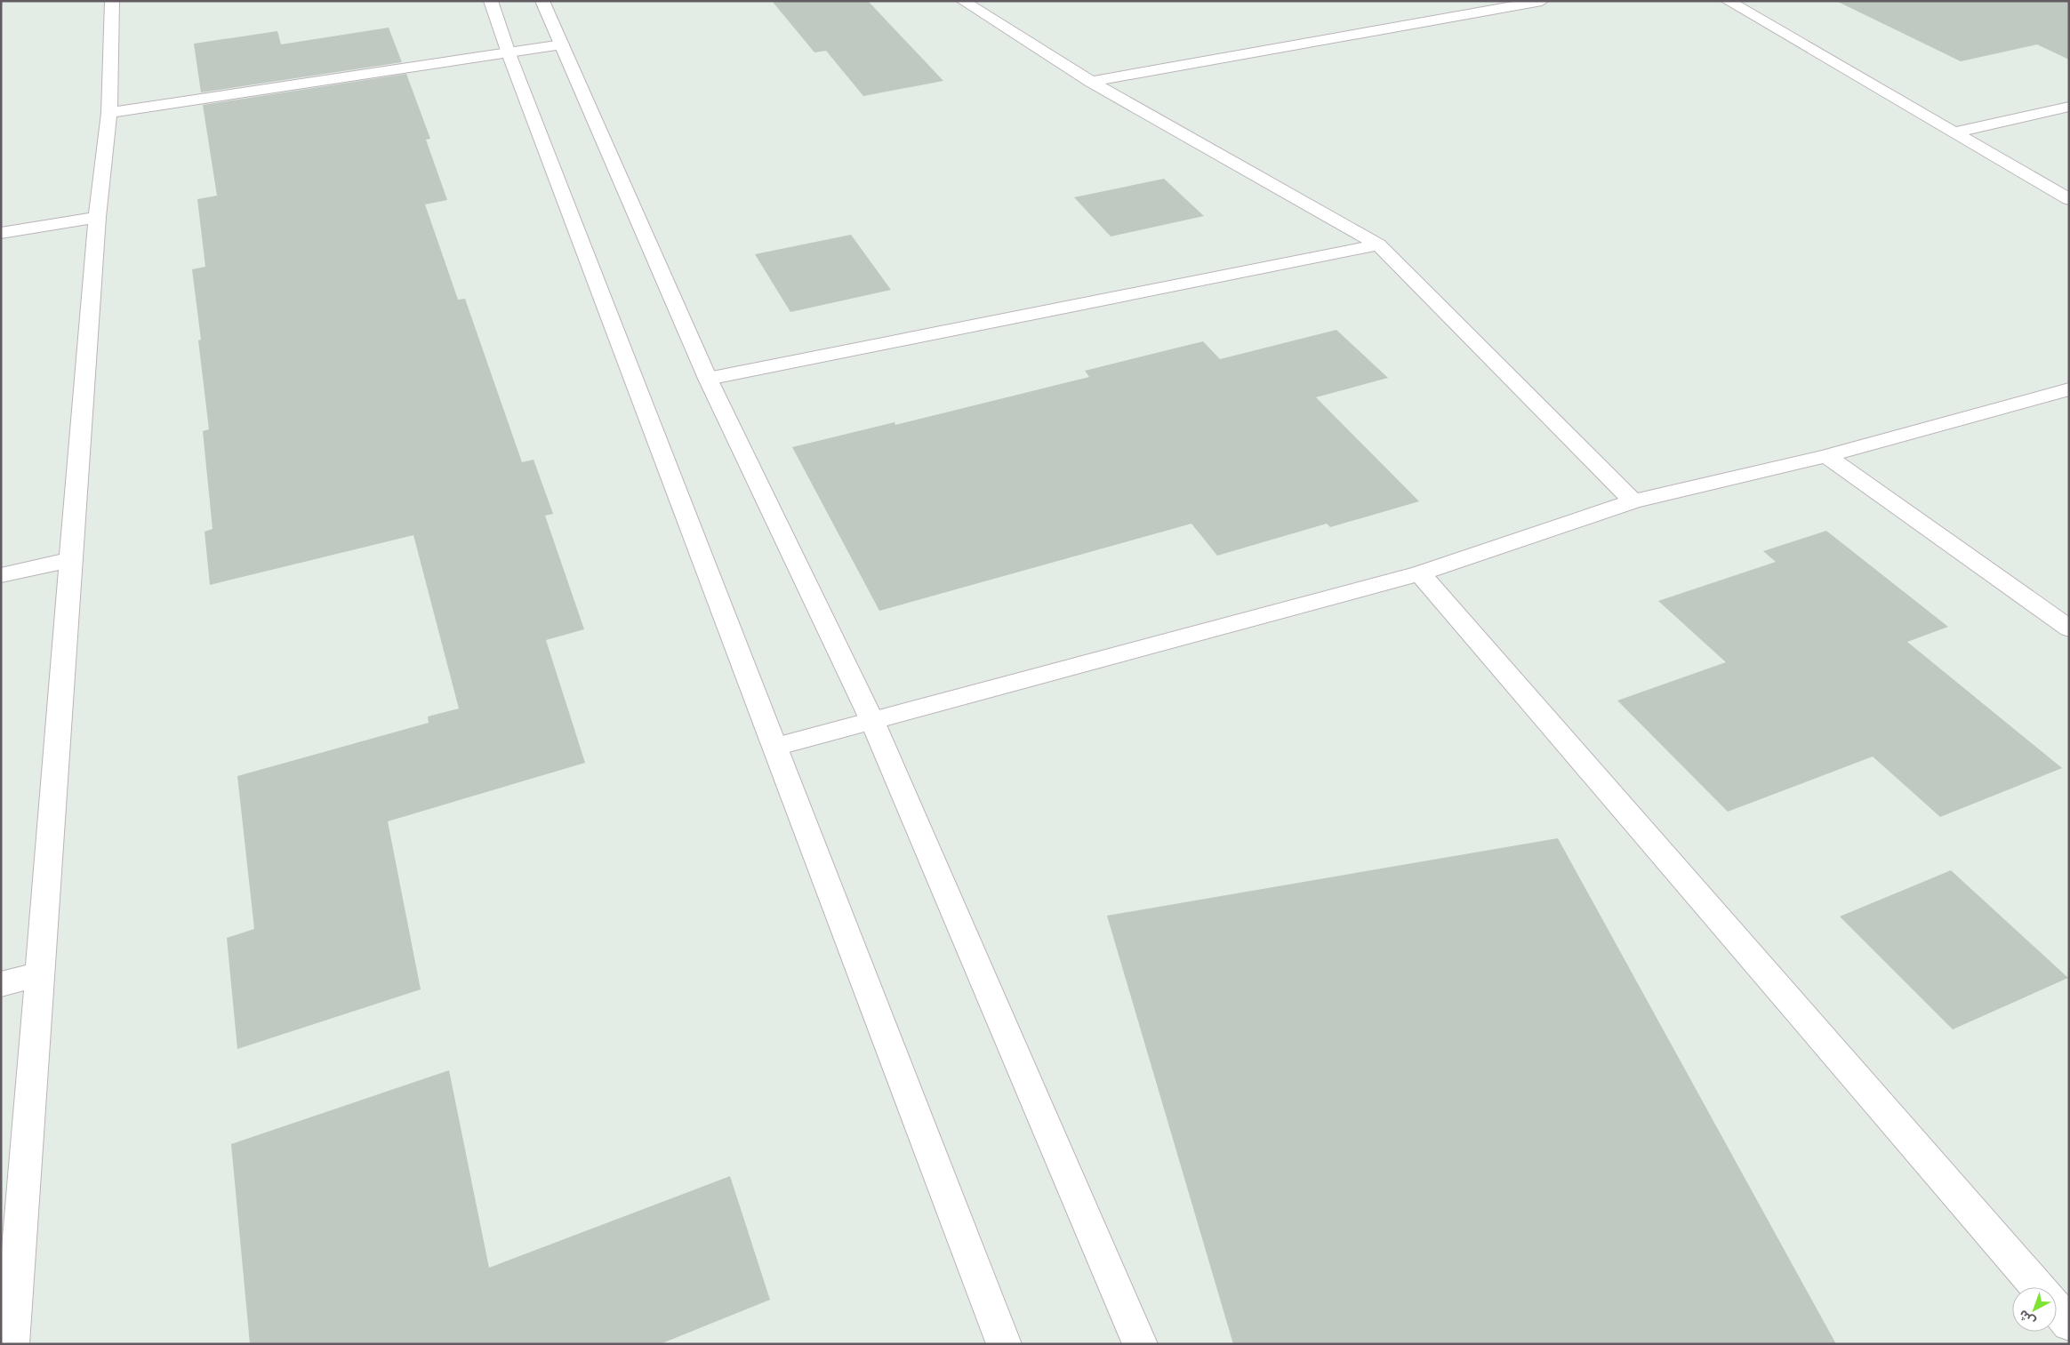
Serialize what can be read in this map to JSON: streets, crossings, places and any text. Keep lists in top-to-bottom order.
{
  "north": "bottom left"
}
